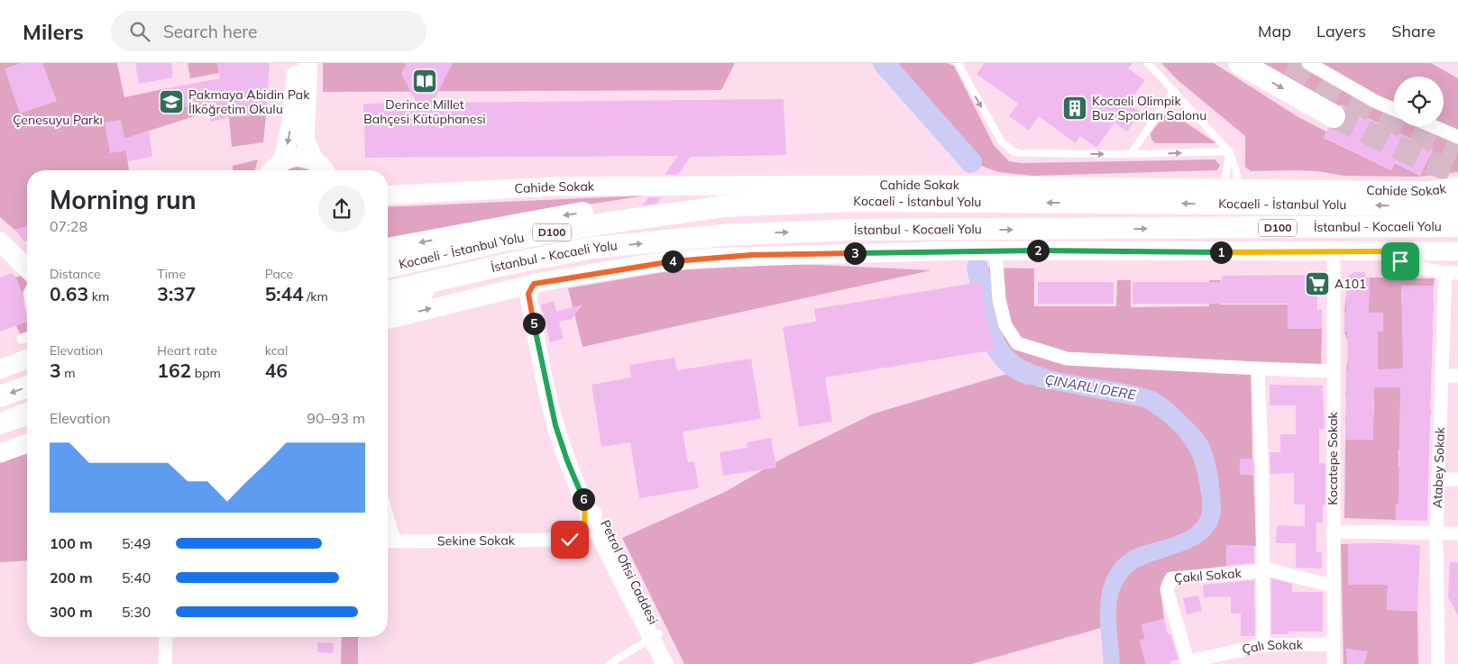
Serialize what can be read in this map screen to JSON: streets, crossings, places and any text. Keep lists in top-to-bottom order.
{
  "streets": {
    "highway": ["Kocaeli - İstanbul Yolu", "İstanbul - Kocaeli Yolu", "D100"],
    "main road": ["Cahide Sokak"],
    "street": [
      "Kocatepe Sokak",
      "Atabey Sokak",
      "Sekine Sokak",
      "Petrol Ofisi Caddesi",
      "Çakıl Sokak",
      "Çalı Sokak"
    ]
  },
  "crossings": [
    ["Kocatepe Sokak", "Çakıl Sokak"],
    ["Kocatepe Sokak", "Çalı Sokak"],
    ["Çakıl Sokak", "Çalı Sokak"]
  ],
  "one_way": ["Kocaeli - İstanbul Yolu"],
  "water": ["ÇINARLI DERE"],
  "parks": ["Çenesuyu Parkı"],
  "places": {
    "library": ["Derince Millet Bahçesi Kütüphanesi"],
    "school or university": ["Pakmaya Abidin Pak İlköğretim Okulu"],
    "building": ["Kocaeli Olimpik Buz Sporları Salonu"],
    "supermarket": ["A101"]
  },
  "page": {
    "header": "Milers",
    "search": "Search here",
    "nav": ["Map", "Layers", "Share"],
    "heading": ["Morning run", "07:28"],
    "pins": [
      "2",
      "1",
      "3",
      "4",
      "5",
      "6"
    ],
    "stats": [
      ["Distance", "0.63 km"],
      ["Time", "3:37"],
      ["Pace", "5:44 /km"],
      ["Elevation", "3 m"],
      ["Heart rate", "162 bpm"],
      ["kcal", "46"]
    ],
    "chart": ["Elevation", "90–93 m"],
    "list": [
      {
        "name": "100 m",
        "note": "5:49"
      },
      {
        "name": "200 m",
        "note": "5:40"
      },
      {
        "name": "300 m",
        "note": "5:30"
      }
    ]
  }
}
